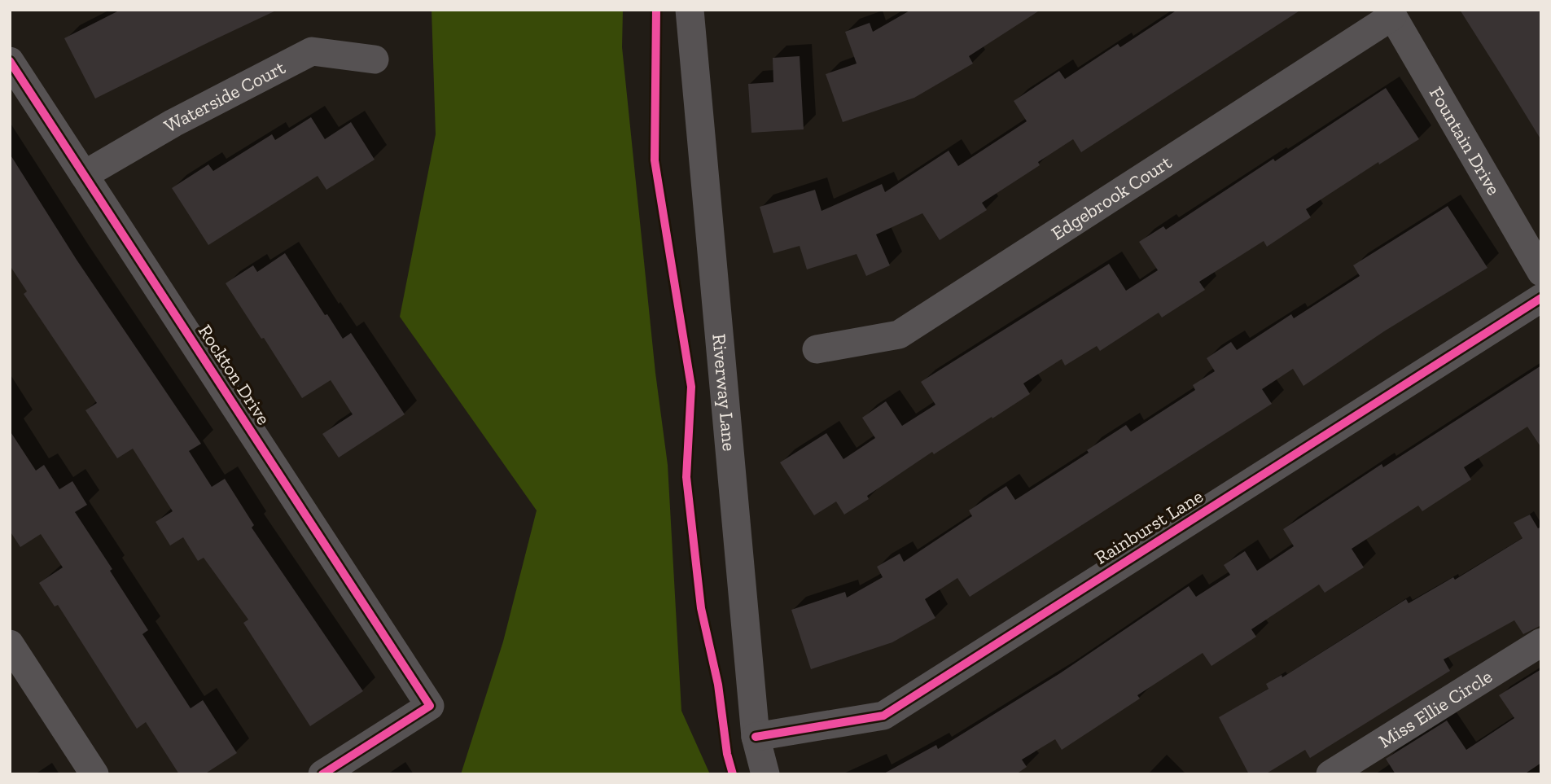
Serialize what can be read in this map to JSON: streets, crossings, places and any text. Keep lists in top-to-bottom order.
{
  "streets": {
    "street": [
      "Waterside Court",
      "Fountain Drive",
      "Edgebrook Court",
      "Rockton Drive",
      "Riverway Lane",
      "Rainburst Lane",
      "Miss Ellie Circle"
    ]
  },
  "crossings": [
    ["Waterside Court", "Rockton Drive"],
    ["Fountain Drive", "Edgebrook Court"],
    ["Riverway Lane", "Rainburst Lane"]
  ]
}
